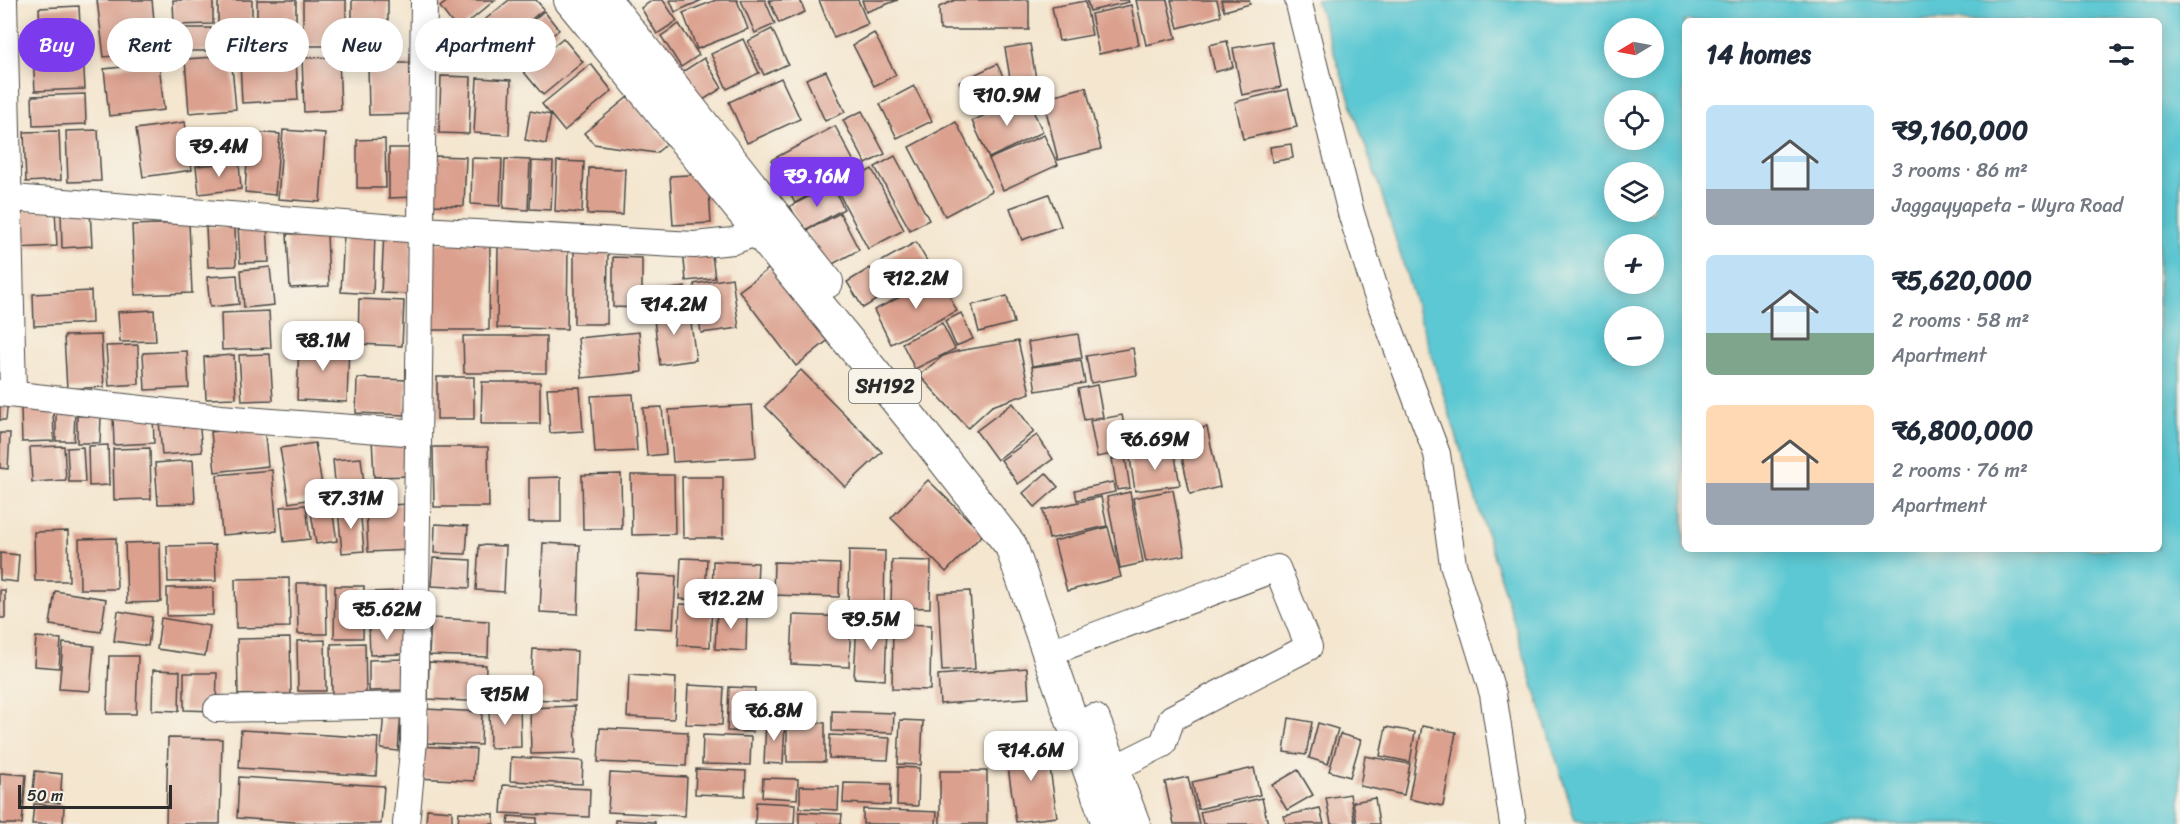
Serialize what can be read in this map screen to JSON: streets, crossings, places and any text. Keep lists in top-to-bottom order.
{
  "streets": {
    "main road": ["SH192"]
  },
  "scale_bar": "50 m",
  "north": "left",
  "page": {
    "map_buttons": ["+", "−"],
    "chip": [
      "Buy",
      "Rent",
      "Filters",
      "New",
      "Apartment"
    ],
    "heading": "14 homes",
    "price": [
      "₹10.9M",
      "₹9.4M",
      "₹9.16M",
      "₹12.2M",
      "₹14.2M",
      "₹8.1M",
      "₹6.69M",
      "₹7.31M",
      "₹12.2M",
      "₹5.62M",
      "₹9.5M",
      "₹15M",
      "₹6.8M",
      "₹14.6M"
    ],
    "list": [
      {
        "name": "₹9,160,000",
        "note": "3 rooms · 86 m² · Jaggayyapeta - Wyra Road"
      },
      {
        "name": "₹5,620,000",
        "note": "2 rooms · 58 m² · Apartment"
      },
      {
        "name": "₹6,800,000",
        "note": "2 rooms · 76 m² · Apartment"
      }
    ],
    "scale": "50 m"
  }
}
